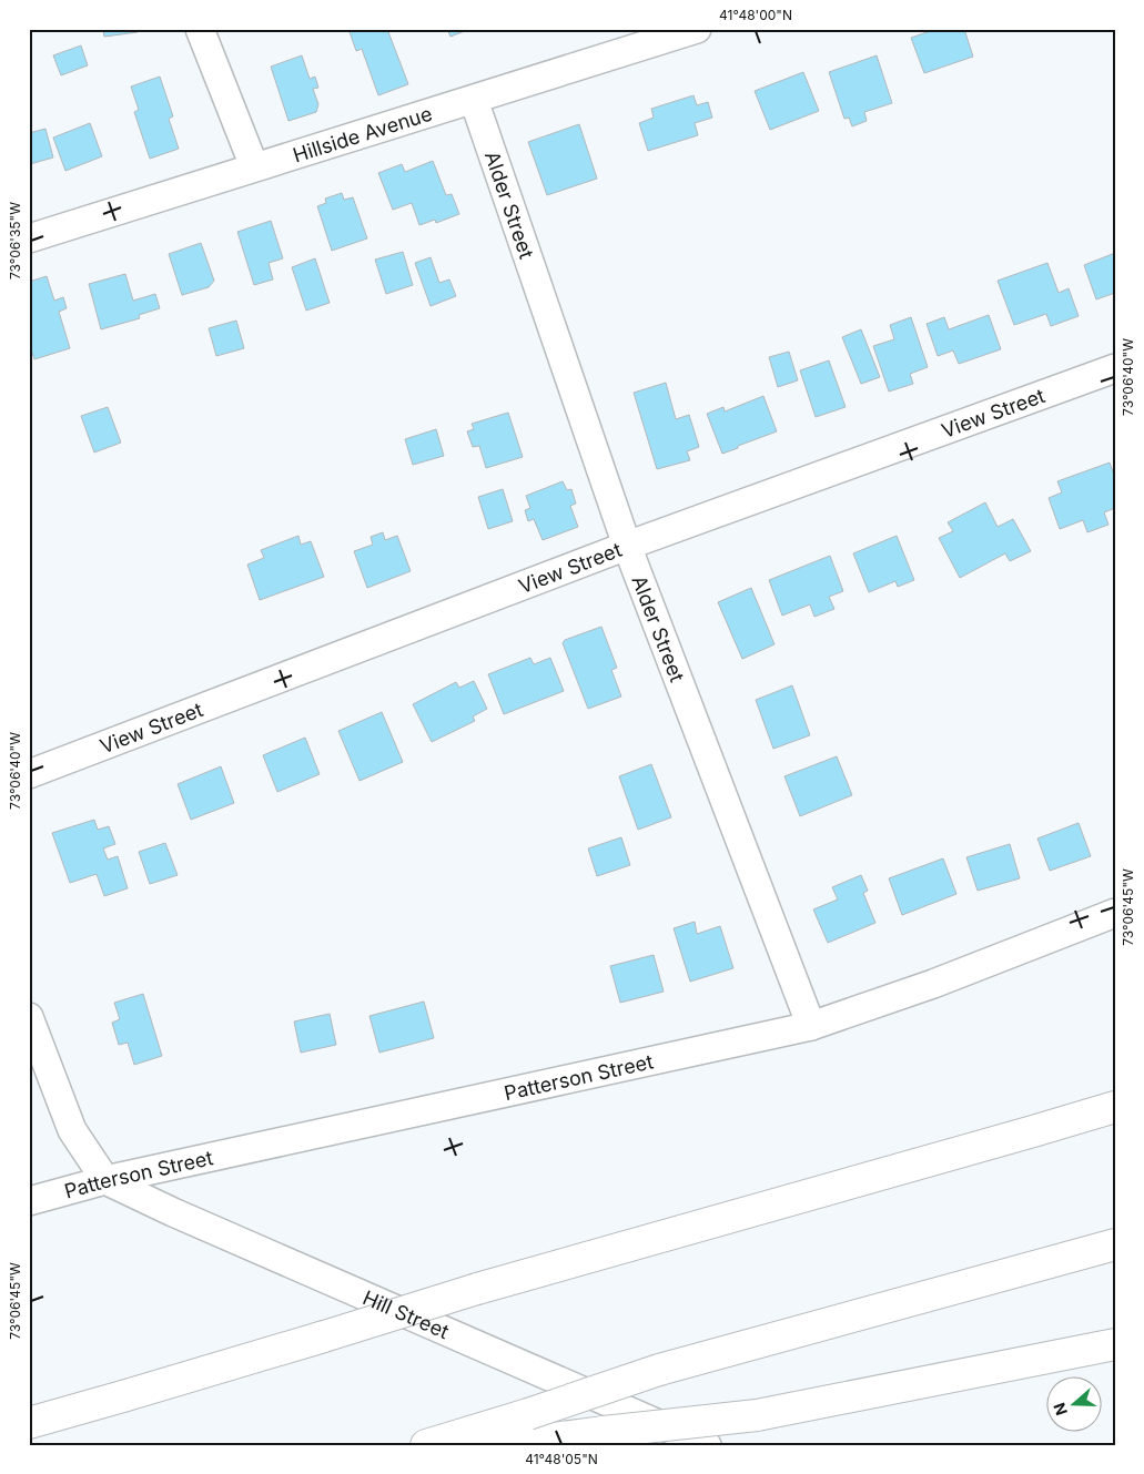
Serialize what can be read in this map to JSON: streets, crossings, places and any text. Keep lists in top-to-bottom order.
{
  "streets": {
    "street": [
      "Hillside Avenue",
      "Alder Street",
      "View Street",
      "Patterson Street",
      "Hill Street"
    ]
  },
  "crossings": [
    ["Hillside Avenue", "Alder Street"],
    ["Alder Street", "View Street"],
    ["Alder Street", "Patterson Street"],
    ["Patterson Street", "Hill Street"]
  ],
  "north": "left",
  "coordinates": [
    "41°48'00\"N",
    "73°06'35\"W",
    "73°06'40\"W",
    "73°06'45\"W",
    "41°48'05\"N"
  ]
}
